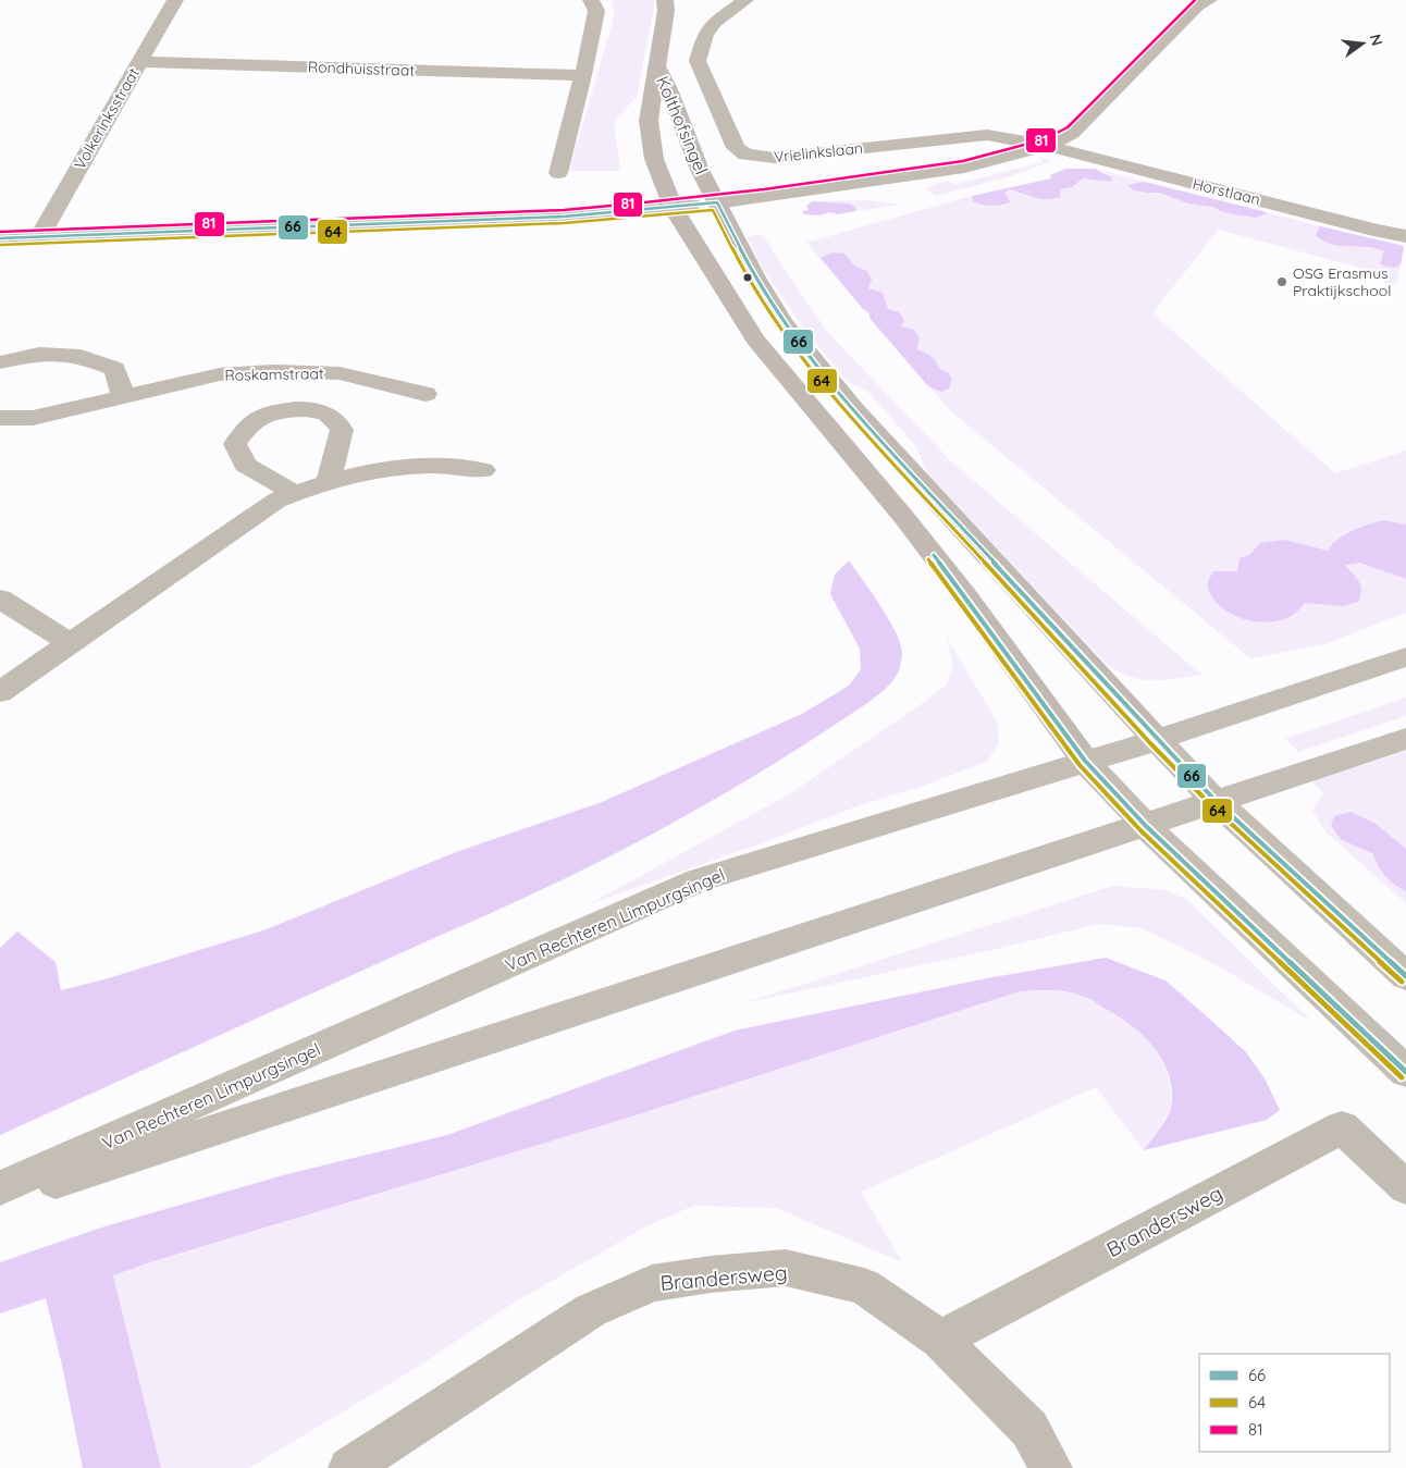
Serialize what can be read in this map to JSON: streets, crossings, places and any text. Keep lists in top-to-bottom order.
{
  "streets": {
    "main road": ["Kolthofsingel", "Van Rechteren Limpurgsingel"],
    "street": [
      "Rondhuisstraat",
      "Volkerinksstraat",
      "Vrielinkslaan",
      "Horstlaan",
      "Roskamstraat",
      "Brandersweg"
    ]
  },
  "crossings": [
    ["Rondhuisstraat", "Volkerinksstraat"],
    ["Kolthofsingel", "Van Rechteren Limpurgsingel"],
    ["Vrielinkslaan", "Horstlaan"]
  ],
  "places": ["OSG Erasmus Praktijkschool"],
  "lines": ["transit line 81", "transit line 66", "transit line 64"],
  "legend": ["66", "64", "81"],
  "north": "right"
}
